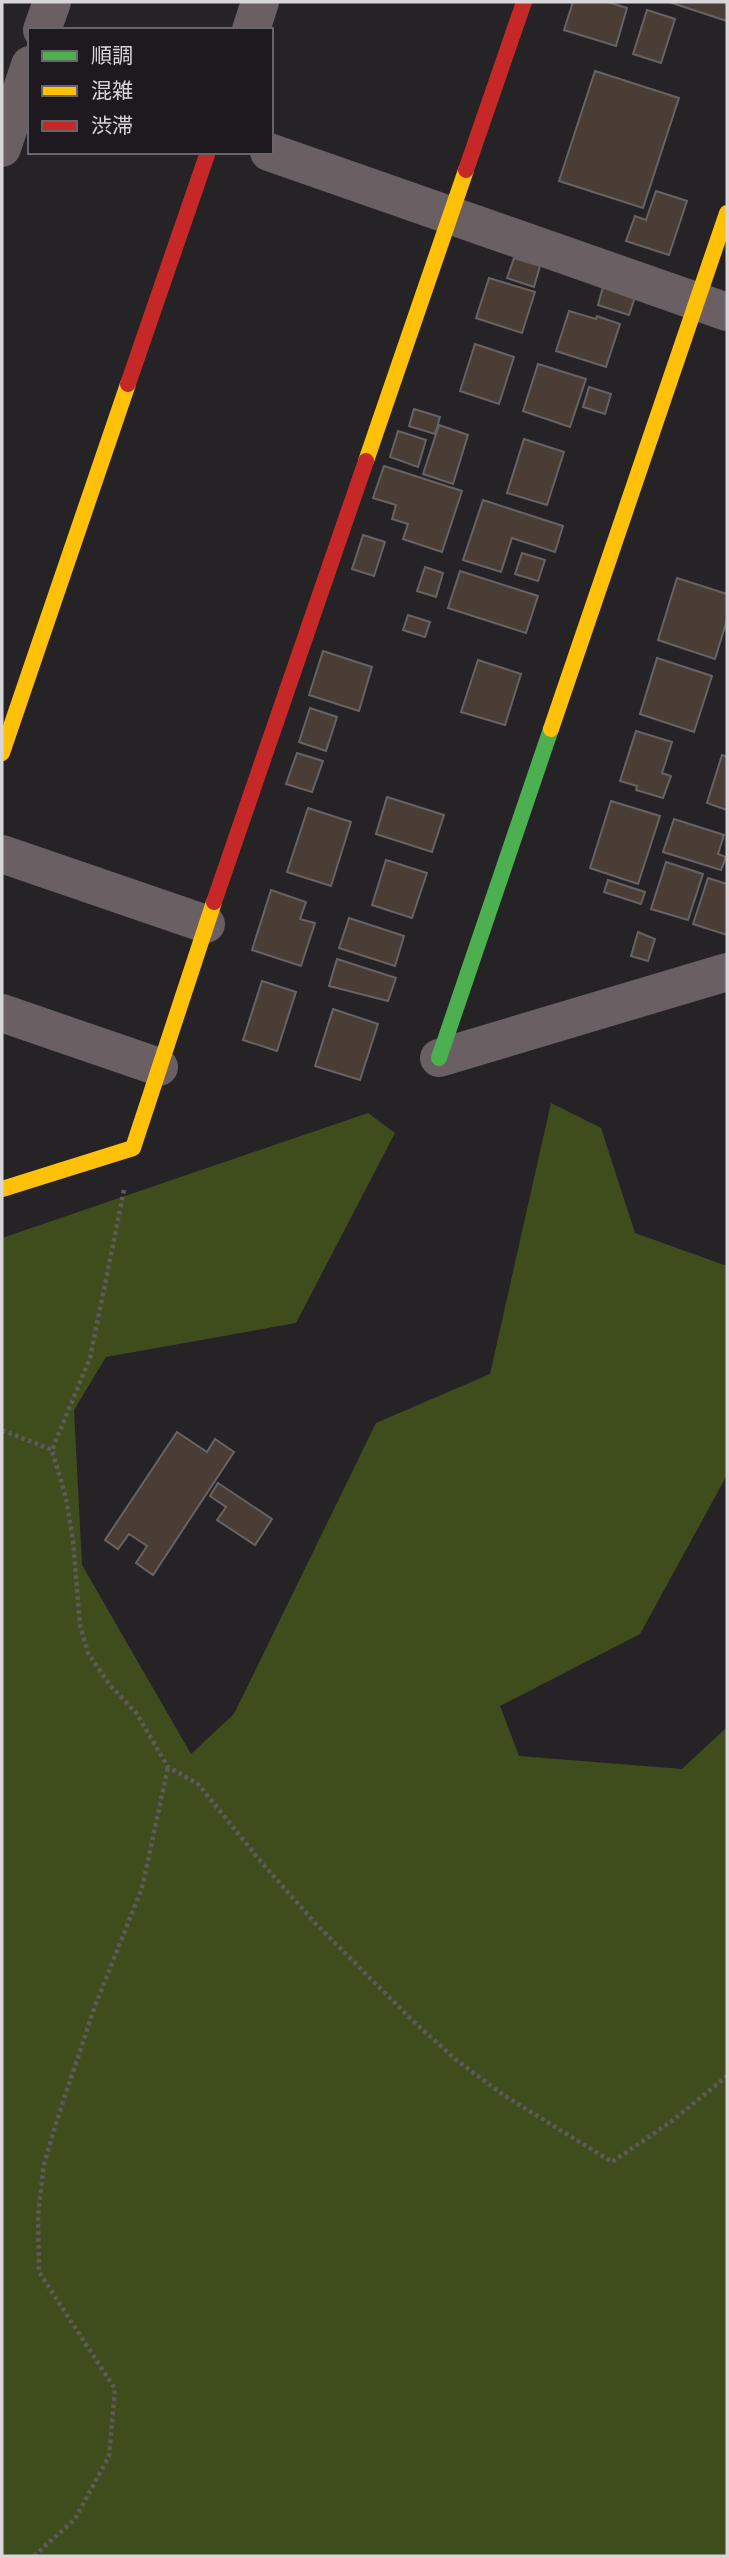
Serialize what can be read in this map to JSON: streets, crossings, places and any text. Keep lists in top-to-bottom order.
{
  "legend": ["順調", "混雑", "渋滞"]
}
